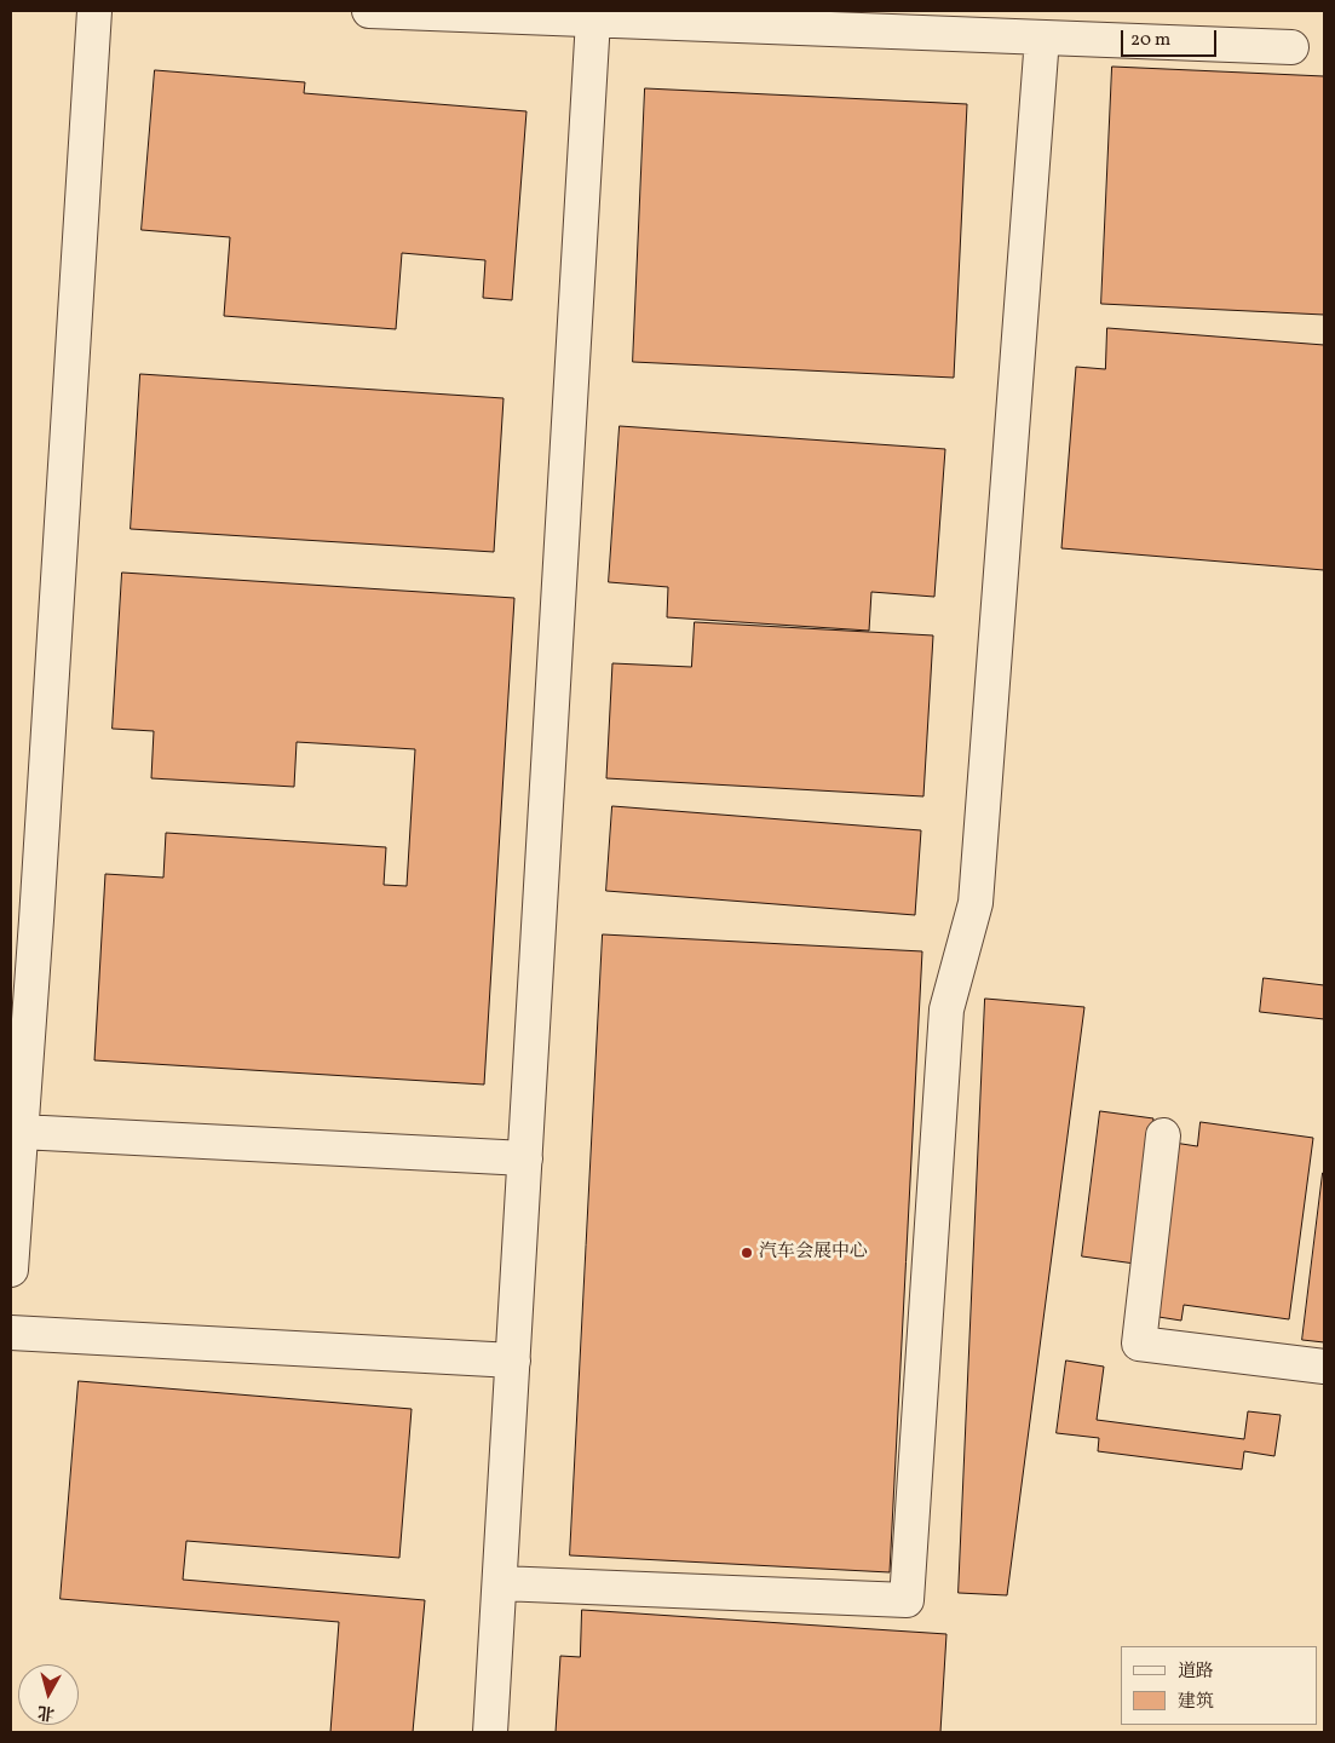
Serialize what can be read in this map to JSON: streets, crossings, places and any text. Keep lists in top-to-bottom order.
{
  "places": ["汽车会展中心"],
  "legend": ["道路", "建筑"],
  "scale_bar": "20 m",
  "north": "bottom"
}
